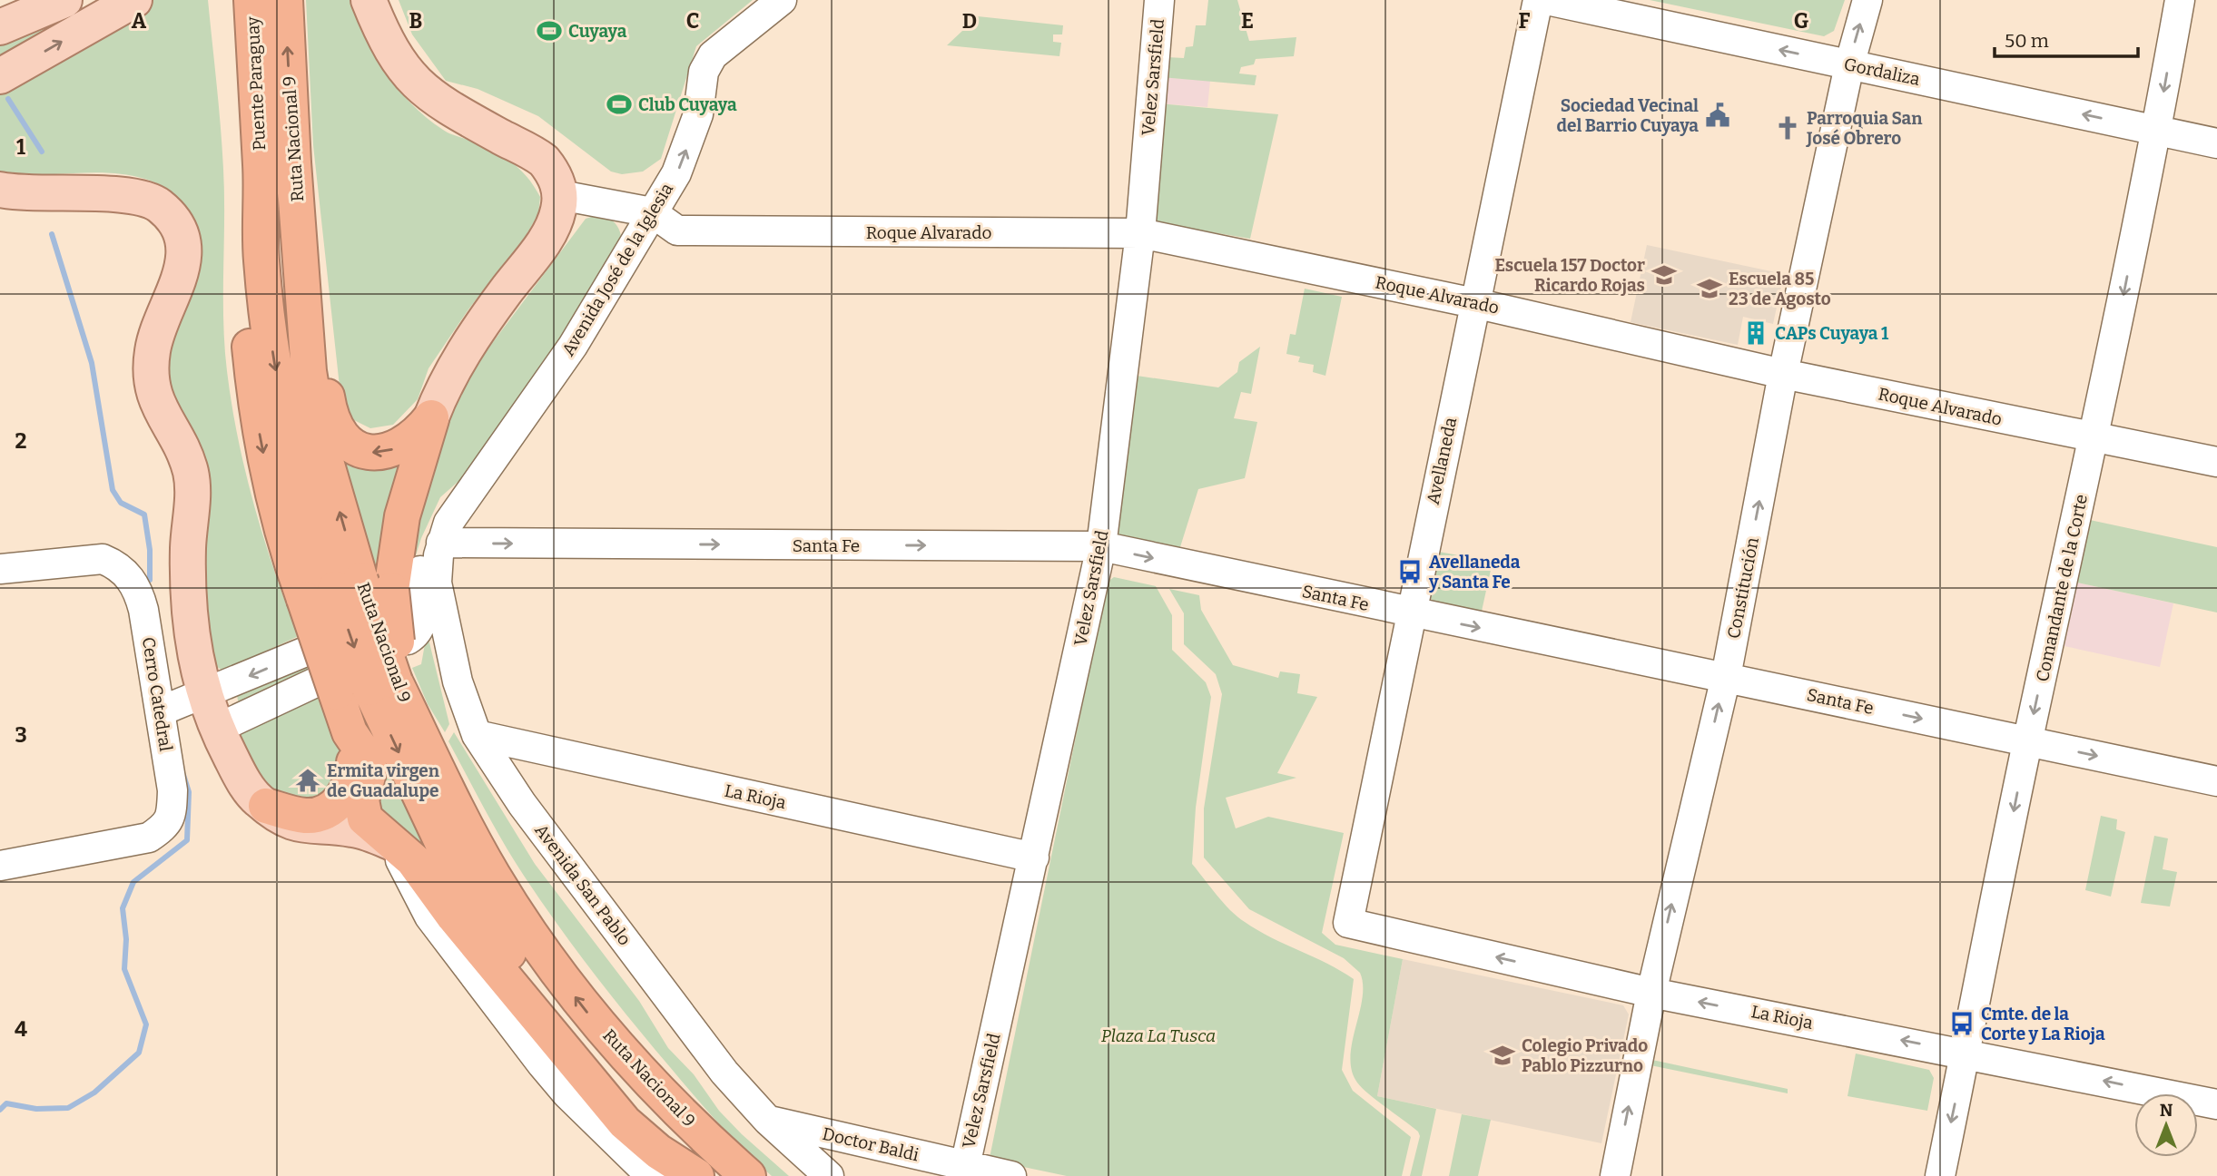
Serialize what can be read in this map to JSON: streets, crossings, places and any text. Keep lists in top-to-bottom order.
{
  "streets": {
    "highway": ["Puente Paraguay", "Ruta Nacional 9"],
    "street": [
      "Gordaliza",
      "Velez Sarsfield",
      "Roque Alvarado",
      "Avenida José de la Iglesia",
      "Avellaneda",
      "Santa Fe",
      "Constitución",
      "Comandante de la Corte",
      "Cerro Catedral",
      "La Rioja",
      "Avenida San Pablo",
      "Doctor Baldi"
    ]
  },
  "crossings": [
    ["Gordaliza", "Constitución"],
    ["Gordaliza", "Comandante de la Corte"],
    ["Velez Sarsfield", "Roque Alvarado"],
    ["Velez Sarsfield", "Santa Fe"],
    ["Velez Sarsfield", "La Rioja"],
    ["Velez Sarsfield", "Doctor Baldi"],
    ["Puente Paraguay", "Ruta Nacional 9"],
    ["Roque Alvarado", "Avenida José de la Iglesia"],
    ["Roque Alvarado", "Avellaneda"],
    ["Roque Alvarado", "Constitución"],
    ["Roque Alvarado", "Comandante de la Corte"],
    ["Avenida José de la Iglesia", "Santa Fe"],
    ["Avenida José de la Iglesia", "Avenida San Pablo"],
    ["Avellaneda", "Santa Fe"],
    ["Avellaneda", "La Rioja"],
    ["Santa Fe", "Constitución"],
    ["Santa Fe", "Comandante de la Corte"],
    ["Santa Fe", "Avenida San Pablo"],
    ["Constitución", "La Rioja"],
    ["Comandante de la Corte", "La Rioja"],
    ["La Rioja", "Avenida San Pablo"],
    ["Avenida San Pablo", "Doctor Baldi"]
  ],
  "one_way": [
    "Gordaliza",
    "Avenida José de la Iglesia",
    "Santa Fe",
    "Constitución",
    "Comandante de la Corte",
    "La Rioja"
  ],
  "parks": ["Plaza La Tusca"],
  "places": {
    "sports": ["Cuyaya", "Club Cuyaya"],
    "public building": ["Sociedad Vecinal del Barrio Cuyaya"],
    "church": ["Parroquia San José Obrero"],
    "school or university": ["Escuela 157 Doctor Ricardo Rojas", "Escuela 85 23 de Agosto", "Colegio Privado Pablo Pizzurno"],
    "building": ["CAPs Cuyaya 1"],
    "bus stop": ["Avellaneda y Santa Fe", "Cmte. de la Corte y La Rioja"],
    "temple": ["Ermita virgen de Guadalupe"]
  },
  "scale_bar": "50 m",
  "north": "top",
  "grid": {
    "columns": [
      "A",
      "B",
      "C",
      "D",
      "E",
      "F",
      "G"
    ],
    "rows": [
      "1",
      "2",
      "3",
      "4"
    ]
  }
}
